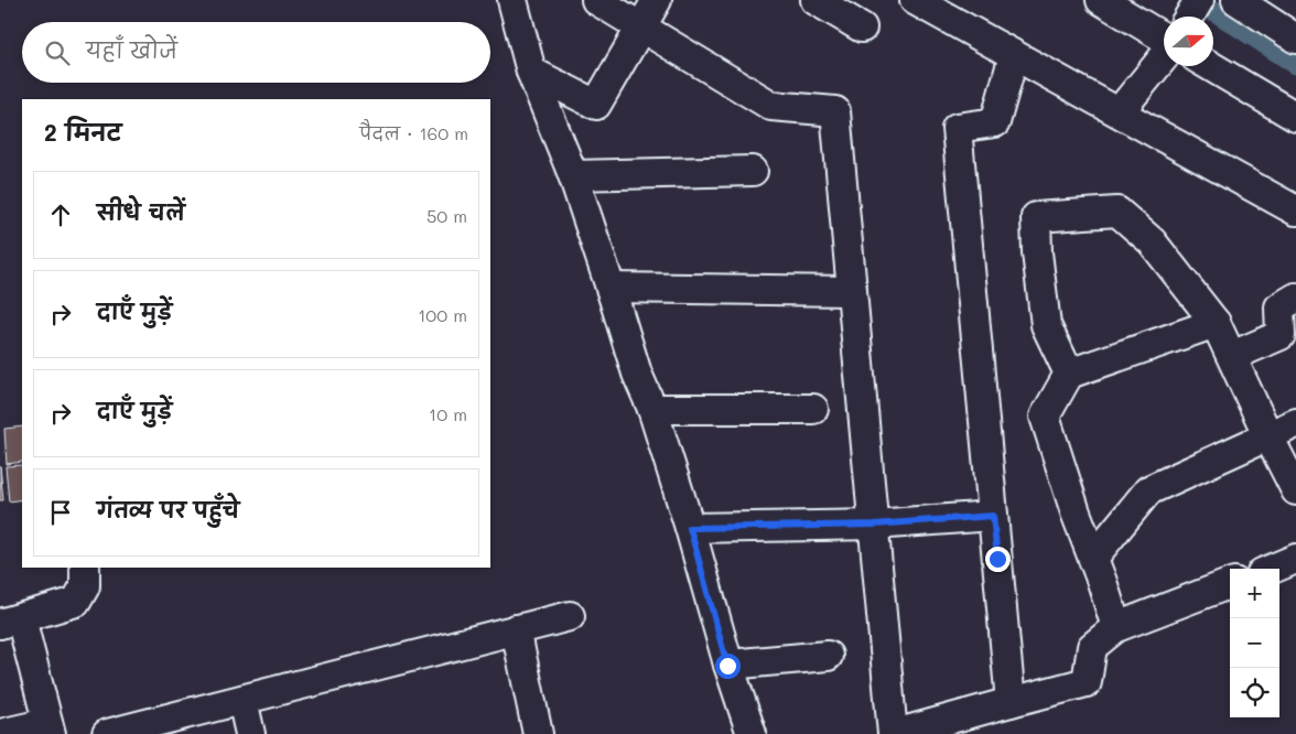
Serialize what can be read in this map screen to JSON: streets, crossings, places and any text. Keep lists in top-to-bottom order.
{
  "north": "right",
  "page": {
    "search": "यहाँ खोजें",
    "heading": ["2 मिनट", "पैदल · 160 m"],
    "list": [
      ["सीधे चलें", "50 m"],
      ["दाएँ मुड़ें", "100 m"],
      ["दाएँ मुड़ें", "10 m"],
      "गंतव्य पर पहुँचे"
    ],
    "map_buttons": ["+", "−"]
  }
}
